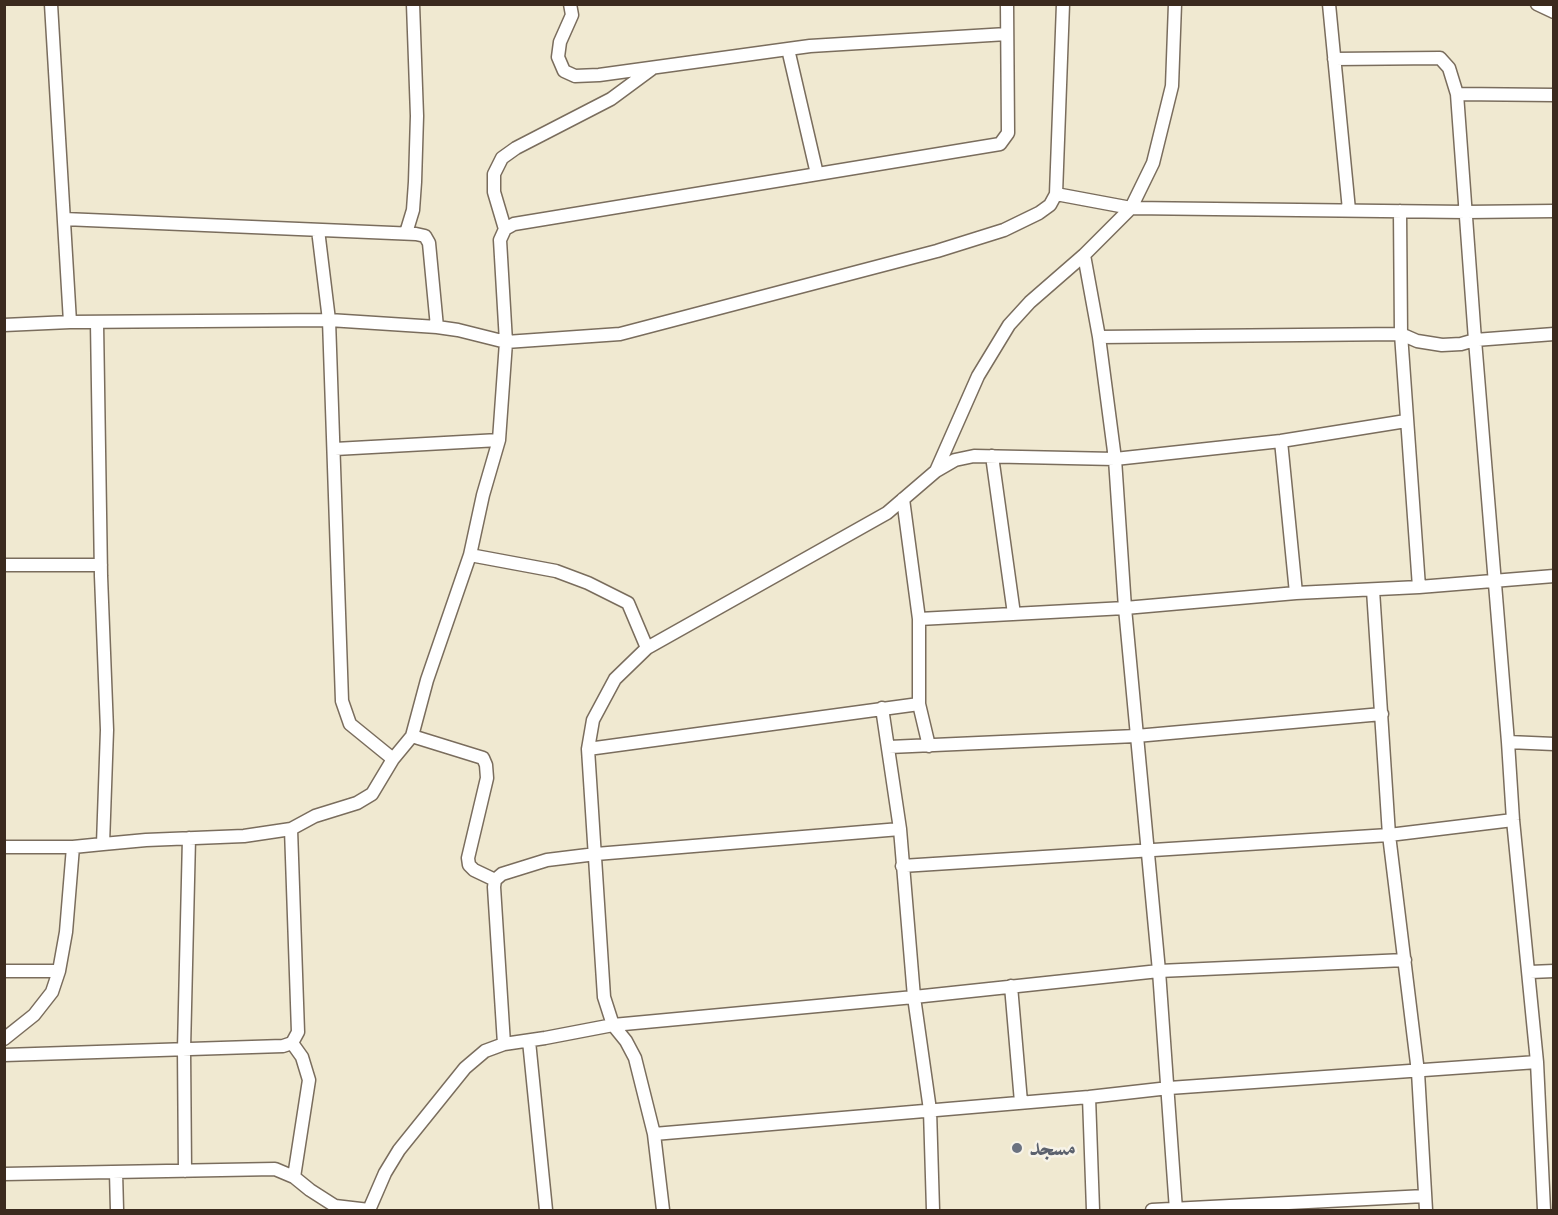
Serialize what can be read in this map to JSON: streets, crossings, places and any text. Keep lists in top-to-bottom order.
{
  "places": ["مسجد"]
}
